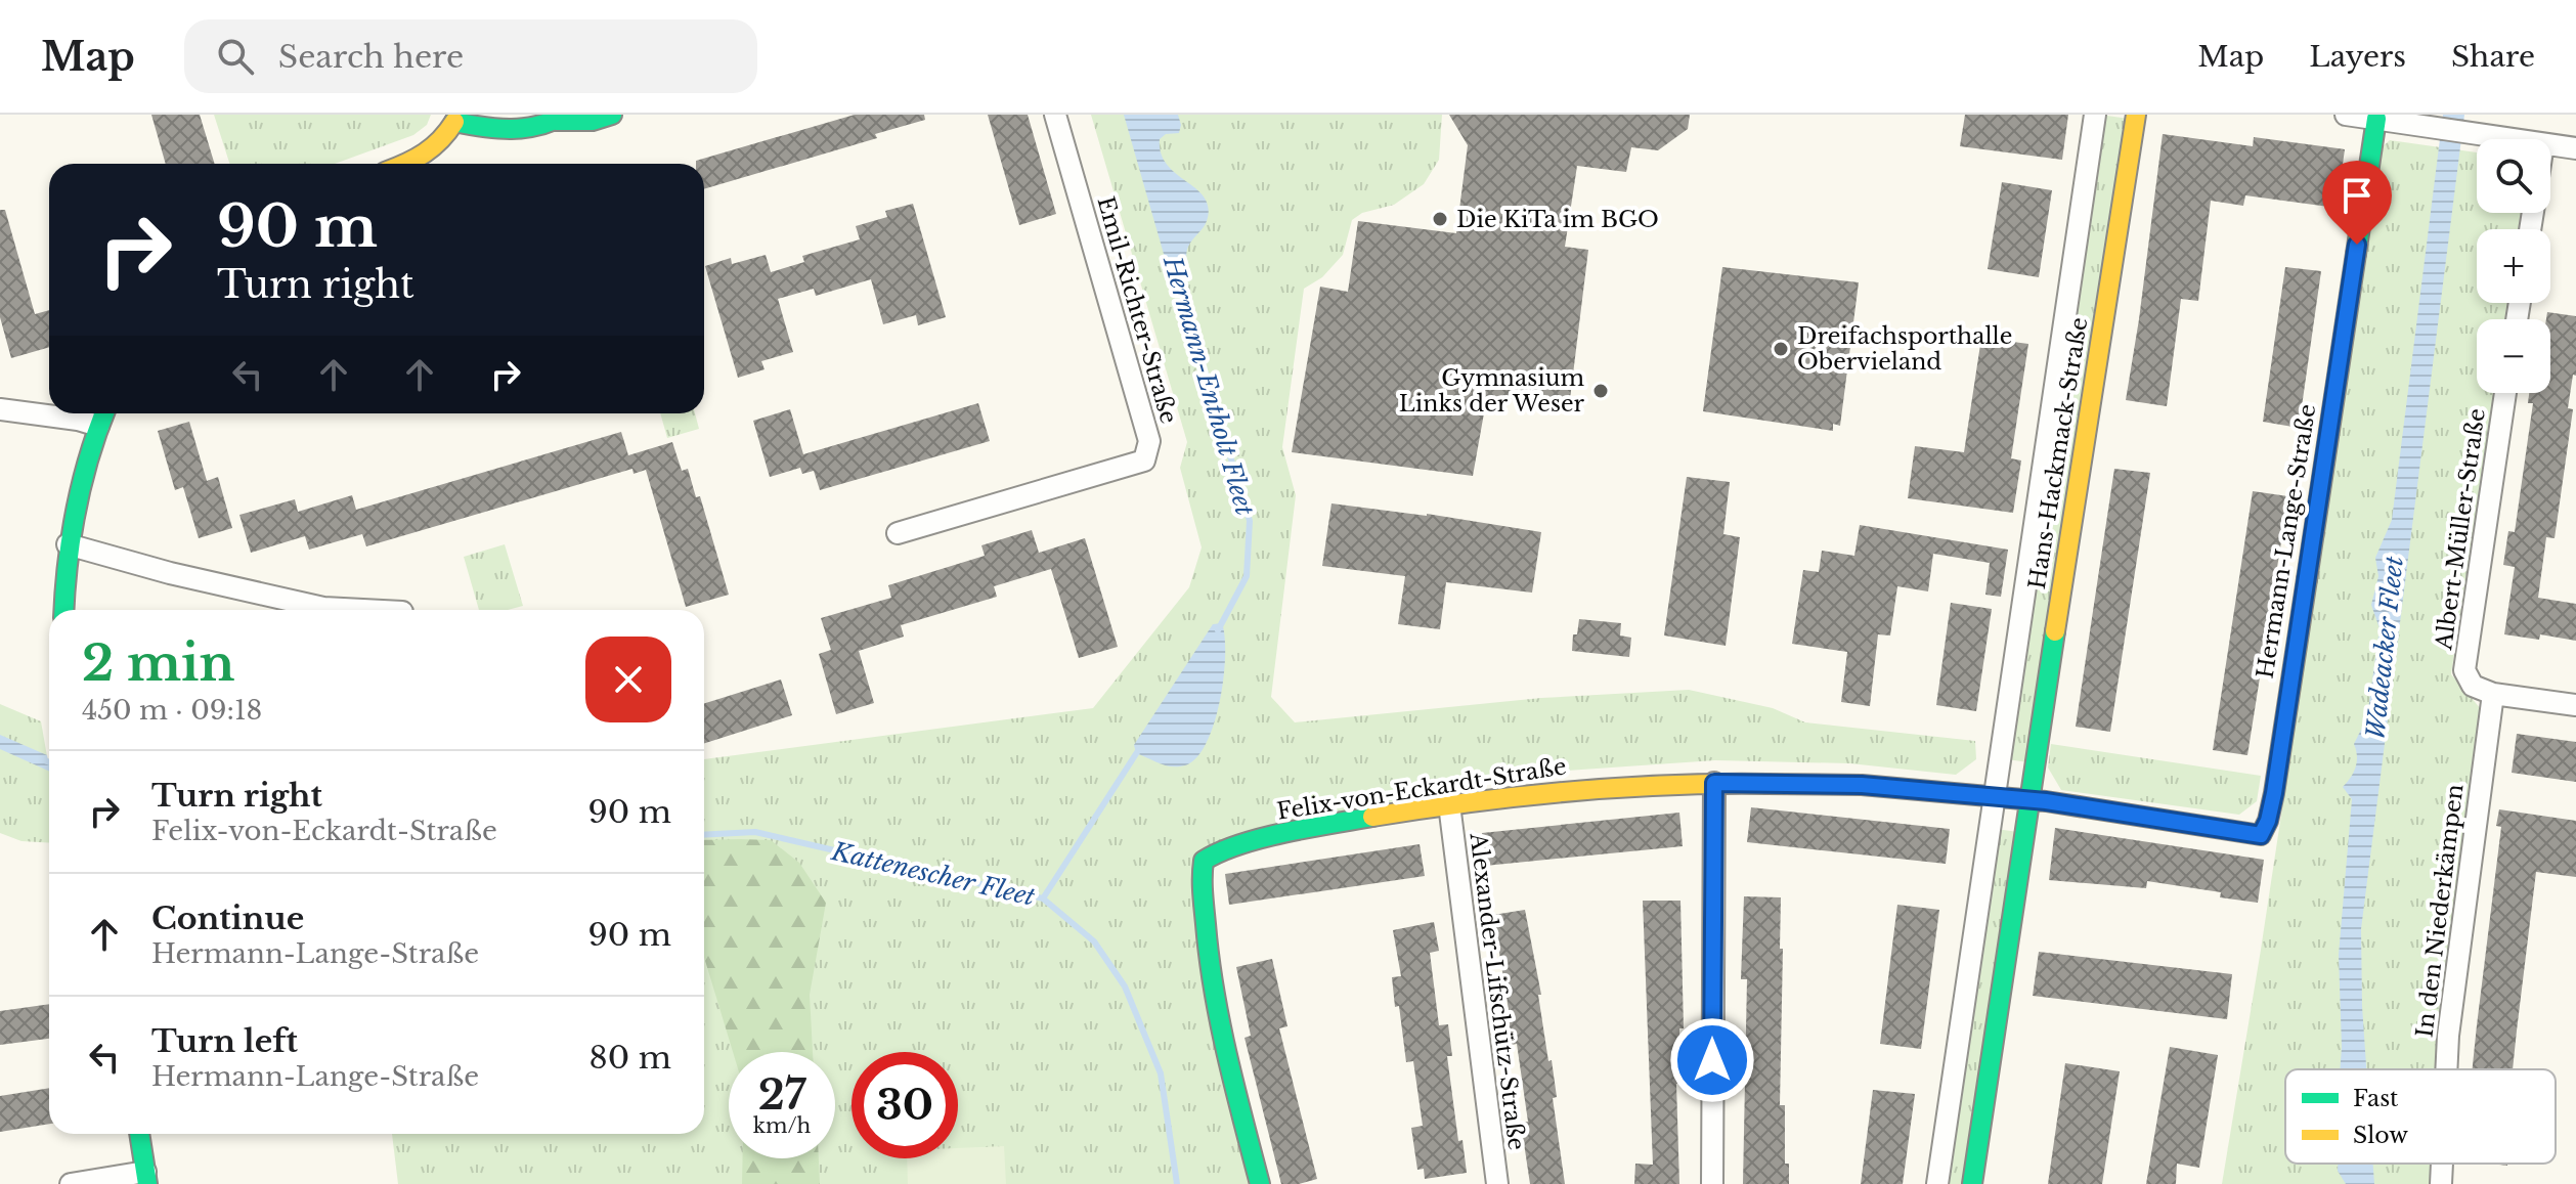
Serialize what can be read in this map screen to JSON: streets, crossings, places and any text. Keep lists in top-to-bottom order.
{
  "streets": {
    "street": [
      "Emil-Richter-Straße",
      "Hans-Hackmack-Straße",
      "Albert-Müller-Straße",
      "Hermann-Lange-Straße",
      "Felix-von-Eckardt-Straße",
      "In den Niederkämpen",
      "Alexander-Lifschütz-Straße"
    ]
  },
  "crossings": [
    ["Hans-Hackmack-Straße", "Hermann-Lange-Straße"],
    ["Hans-Hackmack-Straße", "Felix-von-Eckardt-Straße"],
    ["Albert-Müller-Straße", "In den Niederkämpen"],
    ["Felix-von-Eckardt-Straße", "Alexander-Lifschütz-Straße"]
  ],
  "water": ["Hermann-Entholt Fleet", "Wadeacker Fleet", "Kattenescher Fleet"],
  "places": ["Die KiTa im BGO", "Dreifachsporthalle Obervieland", "Gymnasium Links der Weser"],
  "legend": ["Fast", "Slow"],
  "page": {
    "header": "Map",
    "search": "Search here",
    "nav": ["Map", "Layers", "Share"],
    "map_buttons": ["+", "−"],
    "turn": ["90 m", "Turn right"],
    "heading": ["2 min", "450 m · 09:18"],
    "list": [
      {
        "name": "Turn right",
        "note": "Felix-von-Eckardt-Straße",
        "value": "90 m"
      },
      {
        "name": "Continue",
        "note": "Hermann-Lange-Straße",
        "value": "90 m"
      },
      {
        "name": "Turn left",
        "note": "Hermann-Lange-Straße",
        "value": "80 m"
      }
    ],
    "speed": "27 km/h",
    "limit": "30"
  }
}
